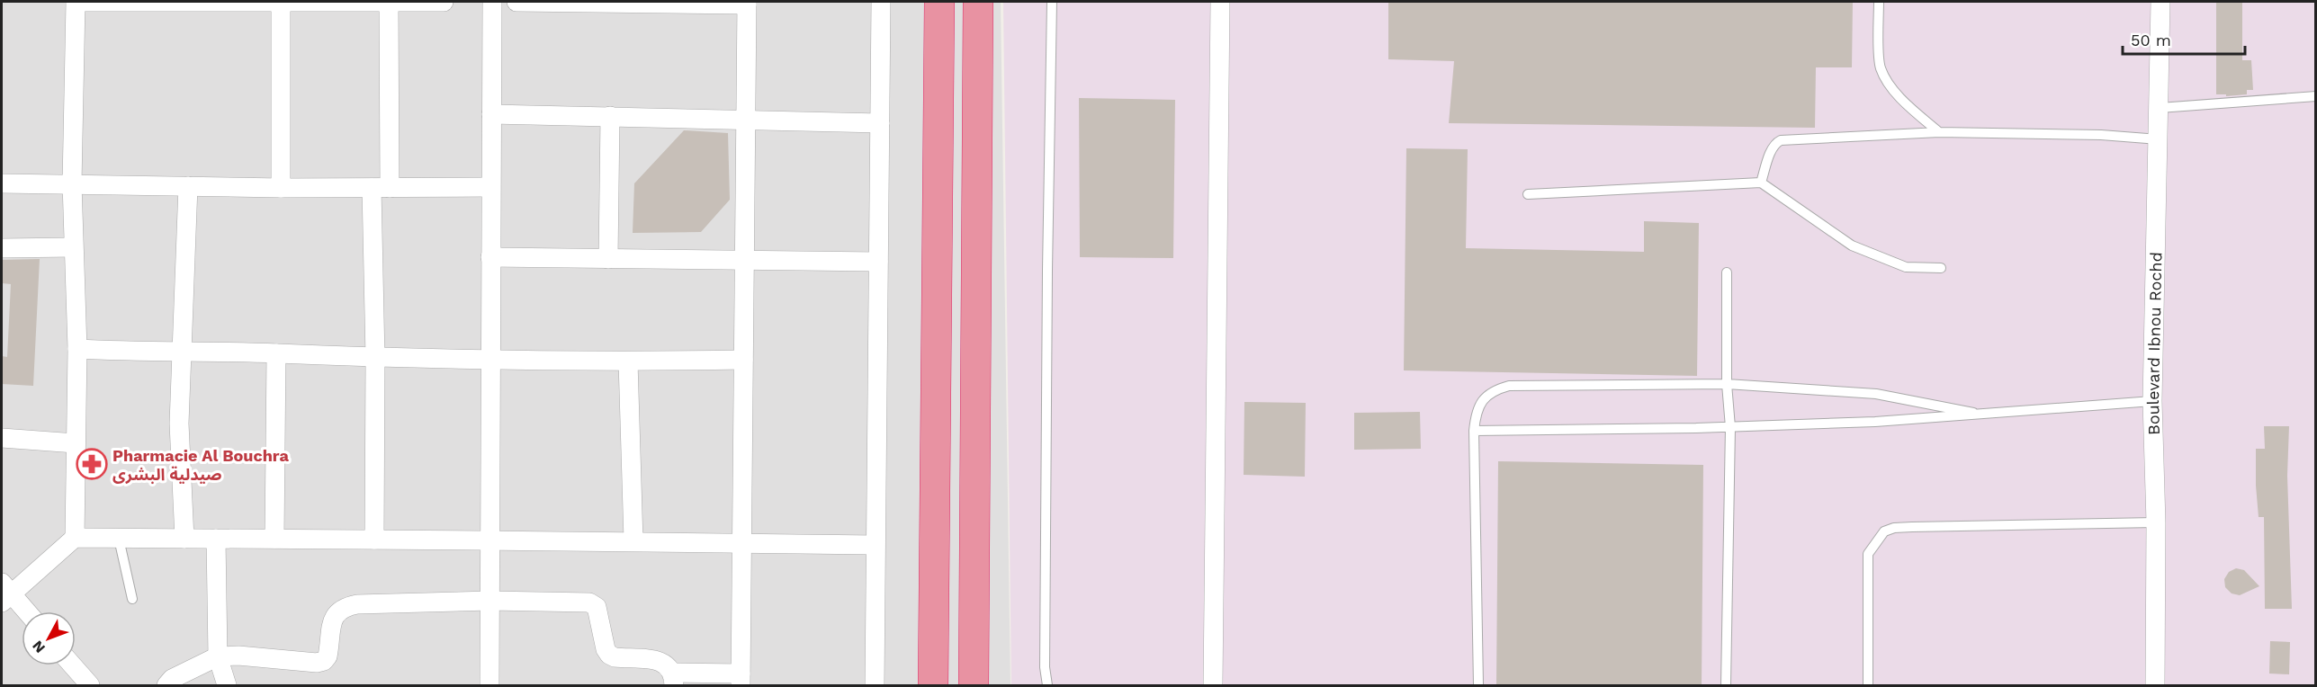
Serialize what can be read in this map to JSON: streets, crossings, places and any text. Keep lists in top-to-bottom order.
{
  "streets": {
    "street": ["Boulevard Ibnou Rochd"]
  },
  "places": {
    "pharmacy": ["Pharmacie Al Bouchra صيدلية البشرى"]
  },
  "scale_bar": "50 m",
  "north": "bottom left"
}
